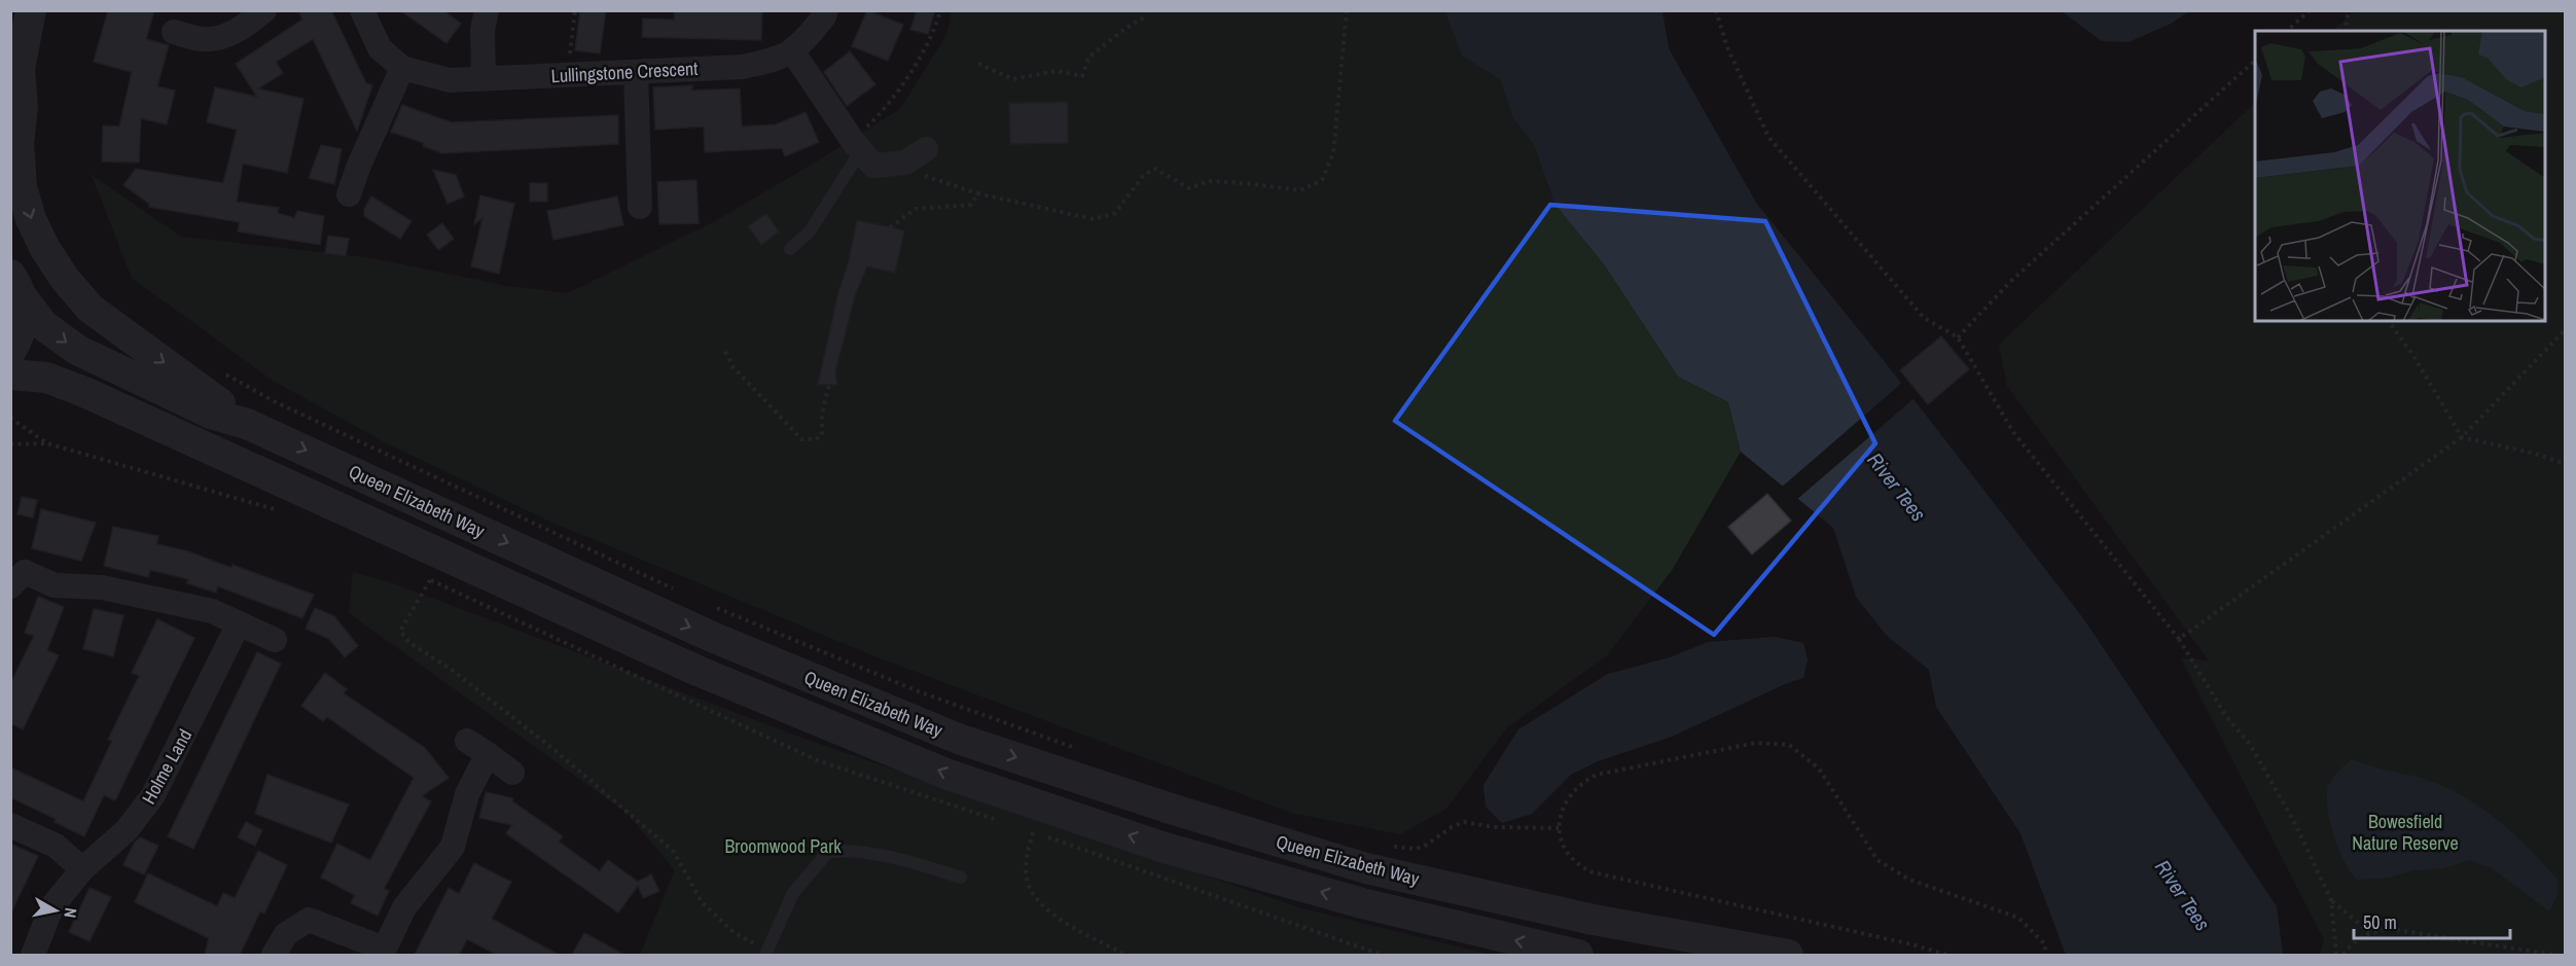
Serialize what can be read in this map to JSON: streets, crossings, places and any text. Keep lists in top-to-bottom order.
{
  "streets": {
    "street": ["Lullingstone Crescent", "Queen Elizabeth Way", "Holme Land"]
  },
  "water": ["River Tees"],
  "parks": ["Bowesfield Nature Reserve", "Broomwood Park"],
  "scale_bar": "50 m",
  "north": "right"
}
